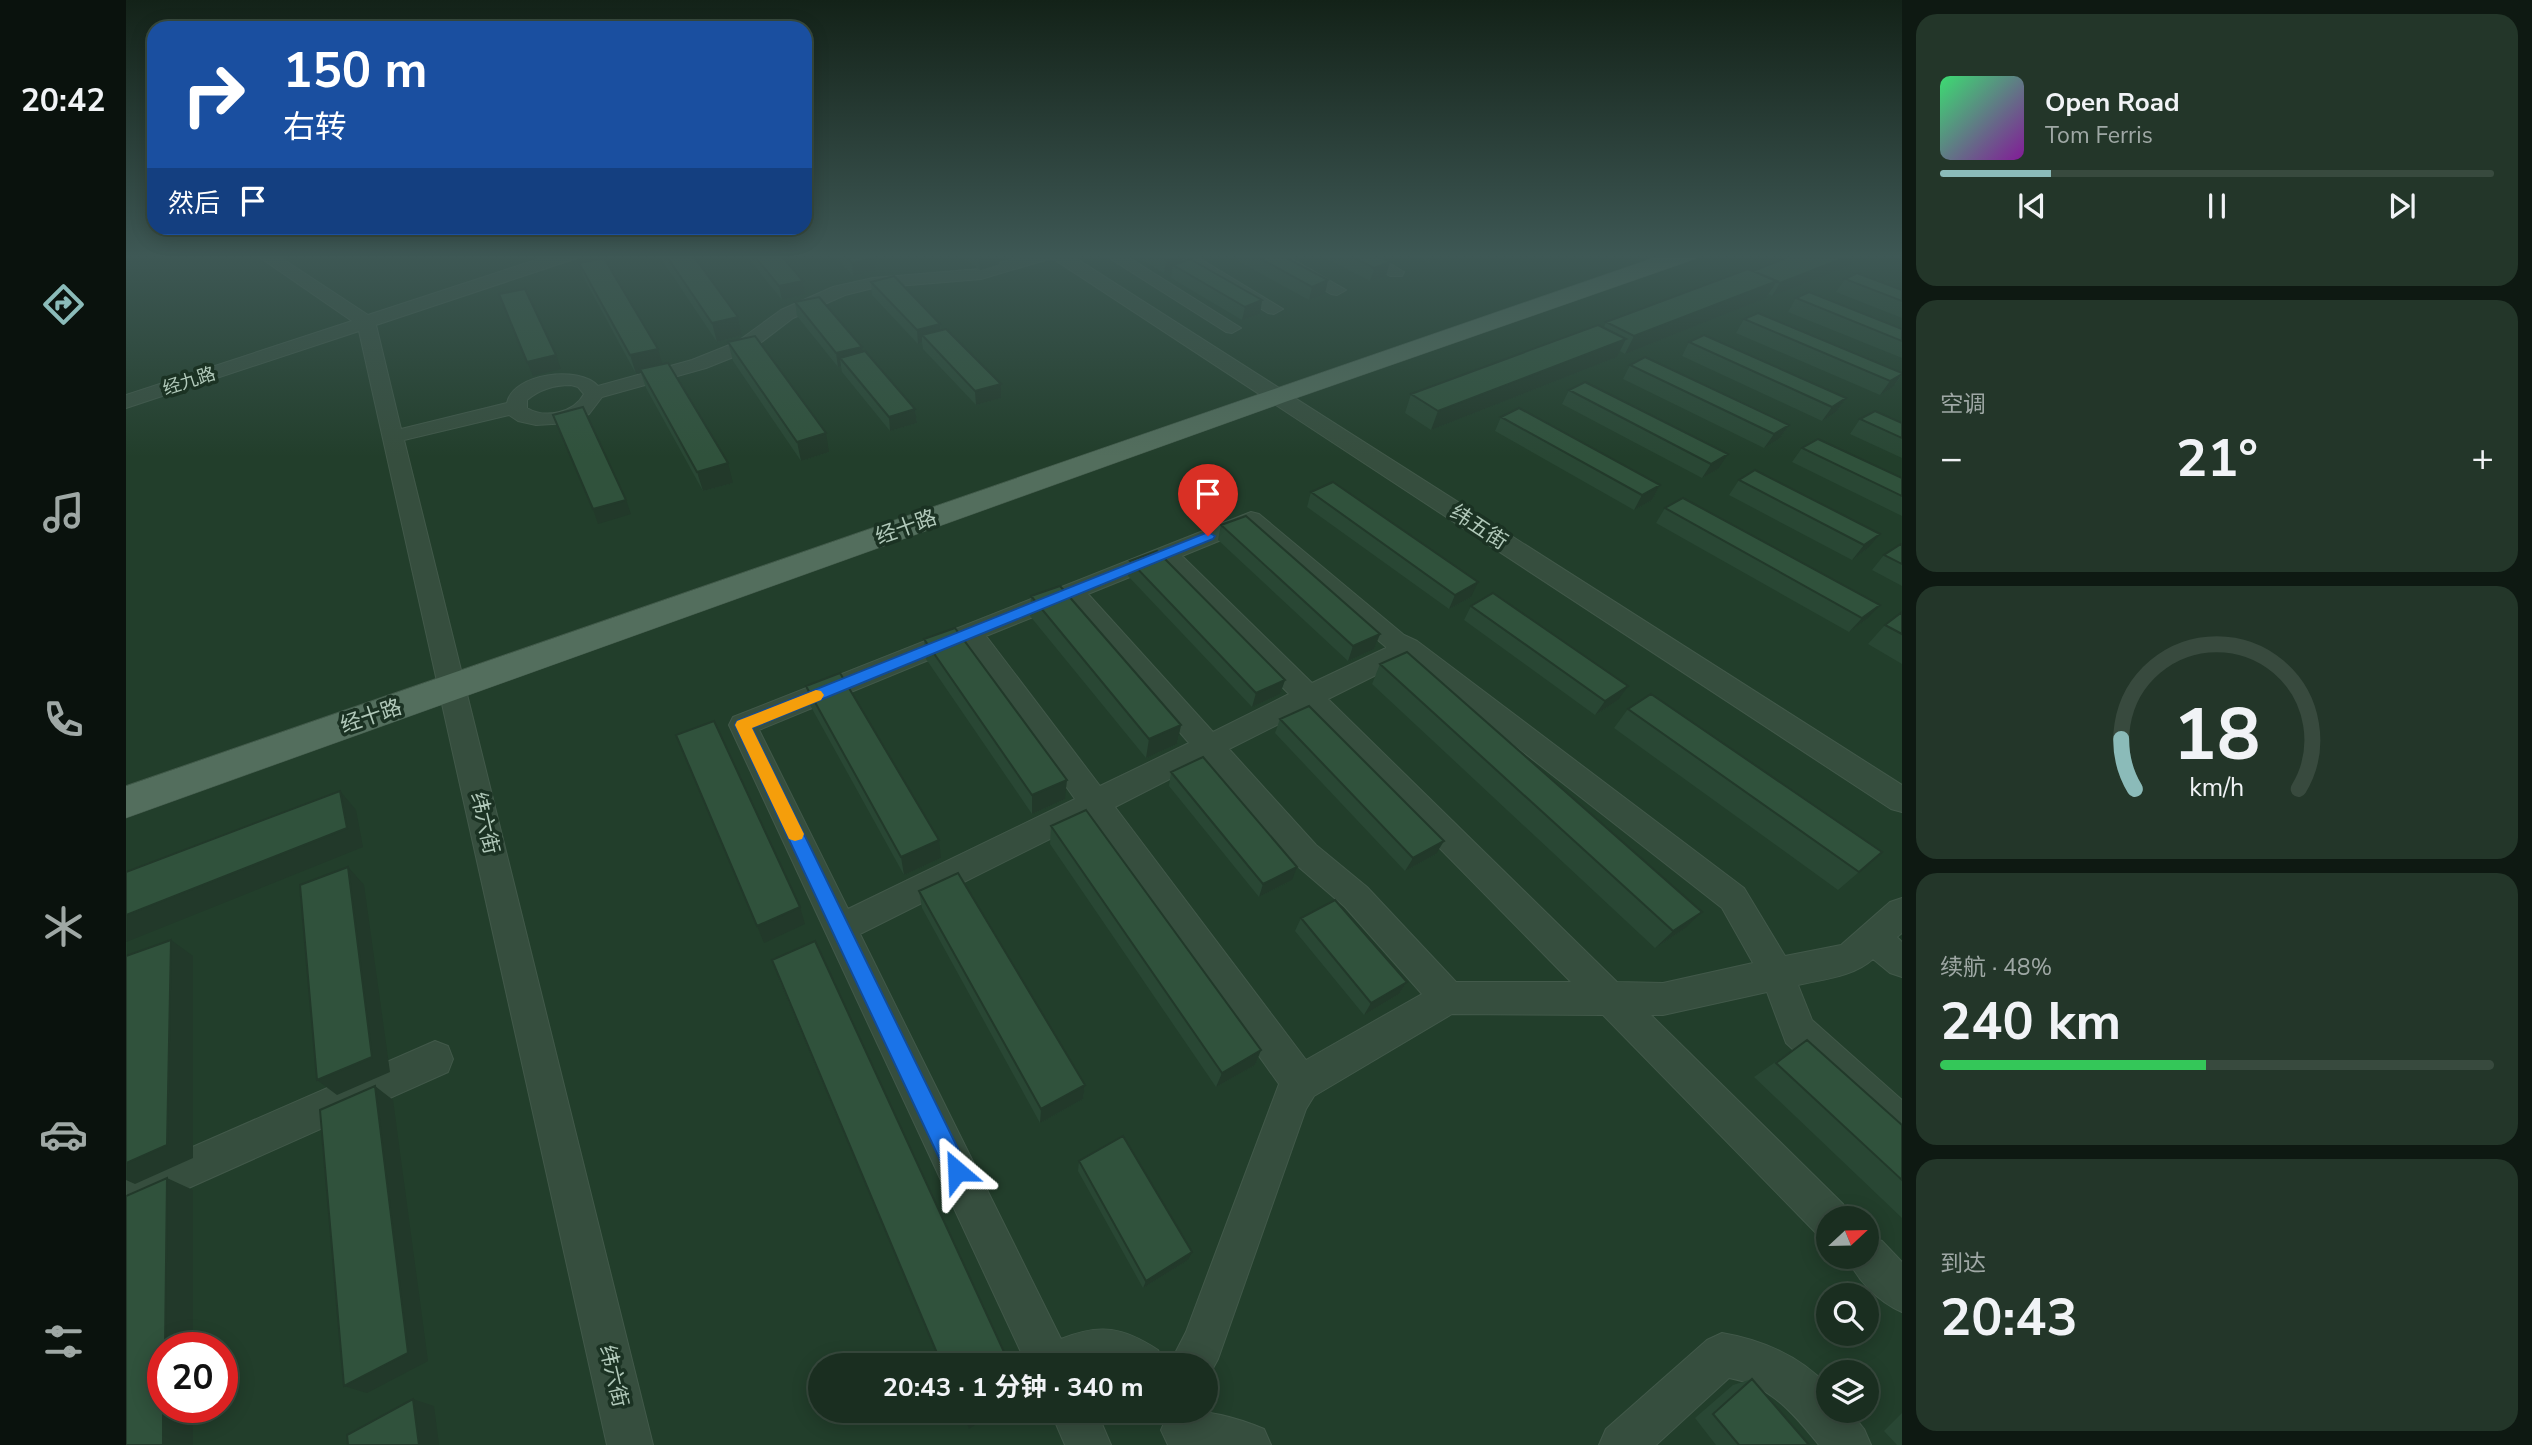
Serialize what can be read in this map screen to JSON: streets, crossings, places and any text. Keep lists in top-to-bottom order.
{
  "streets": {
    "main road": ["经十路"],
    "street": ["经九路", "纬五街", "纬六街"]
  },
  "crossings": [
    ["经九路", "纬六街"],
    ["经十路", "纬五街"],
    ["经十路", "纬六街"]
  ],
  "north": "right",
  "page": {
    "tabs": "20:42",
    "turn": ["150 m", "右转"],
    "song": ["Open Road", "Tom Ferris"],
    "then": "然后",
    "tile": [
      "空调",
      ["续航 · 48%", "240 km"],
      ["到达", "20:43"]
    ],
    "heat": ["−", "21°", "+"],
    "limit": "20",
    "trip": "20:43 · 1 分钟 · 340 m",
    "gauge": ["18", "km/h"]
  }
}
